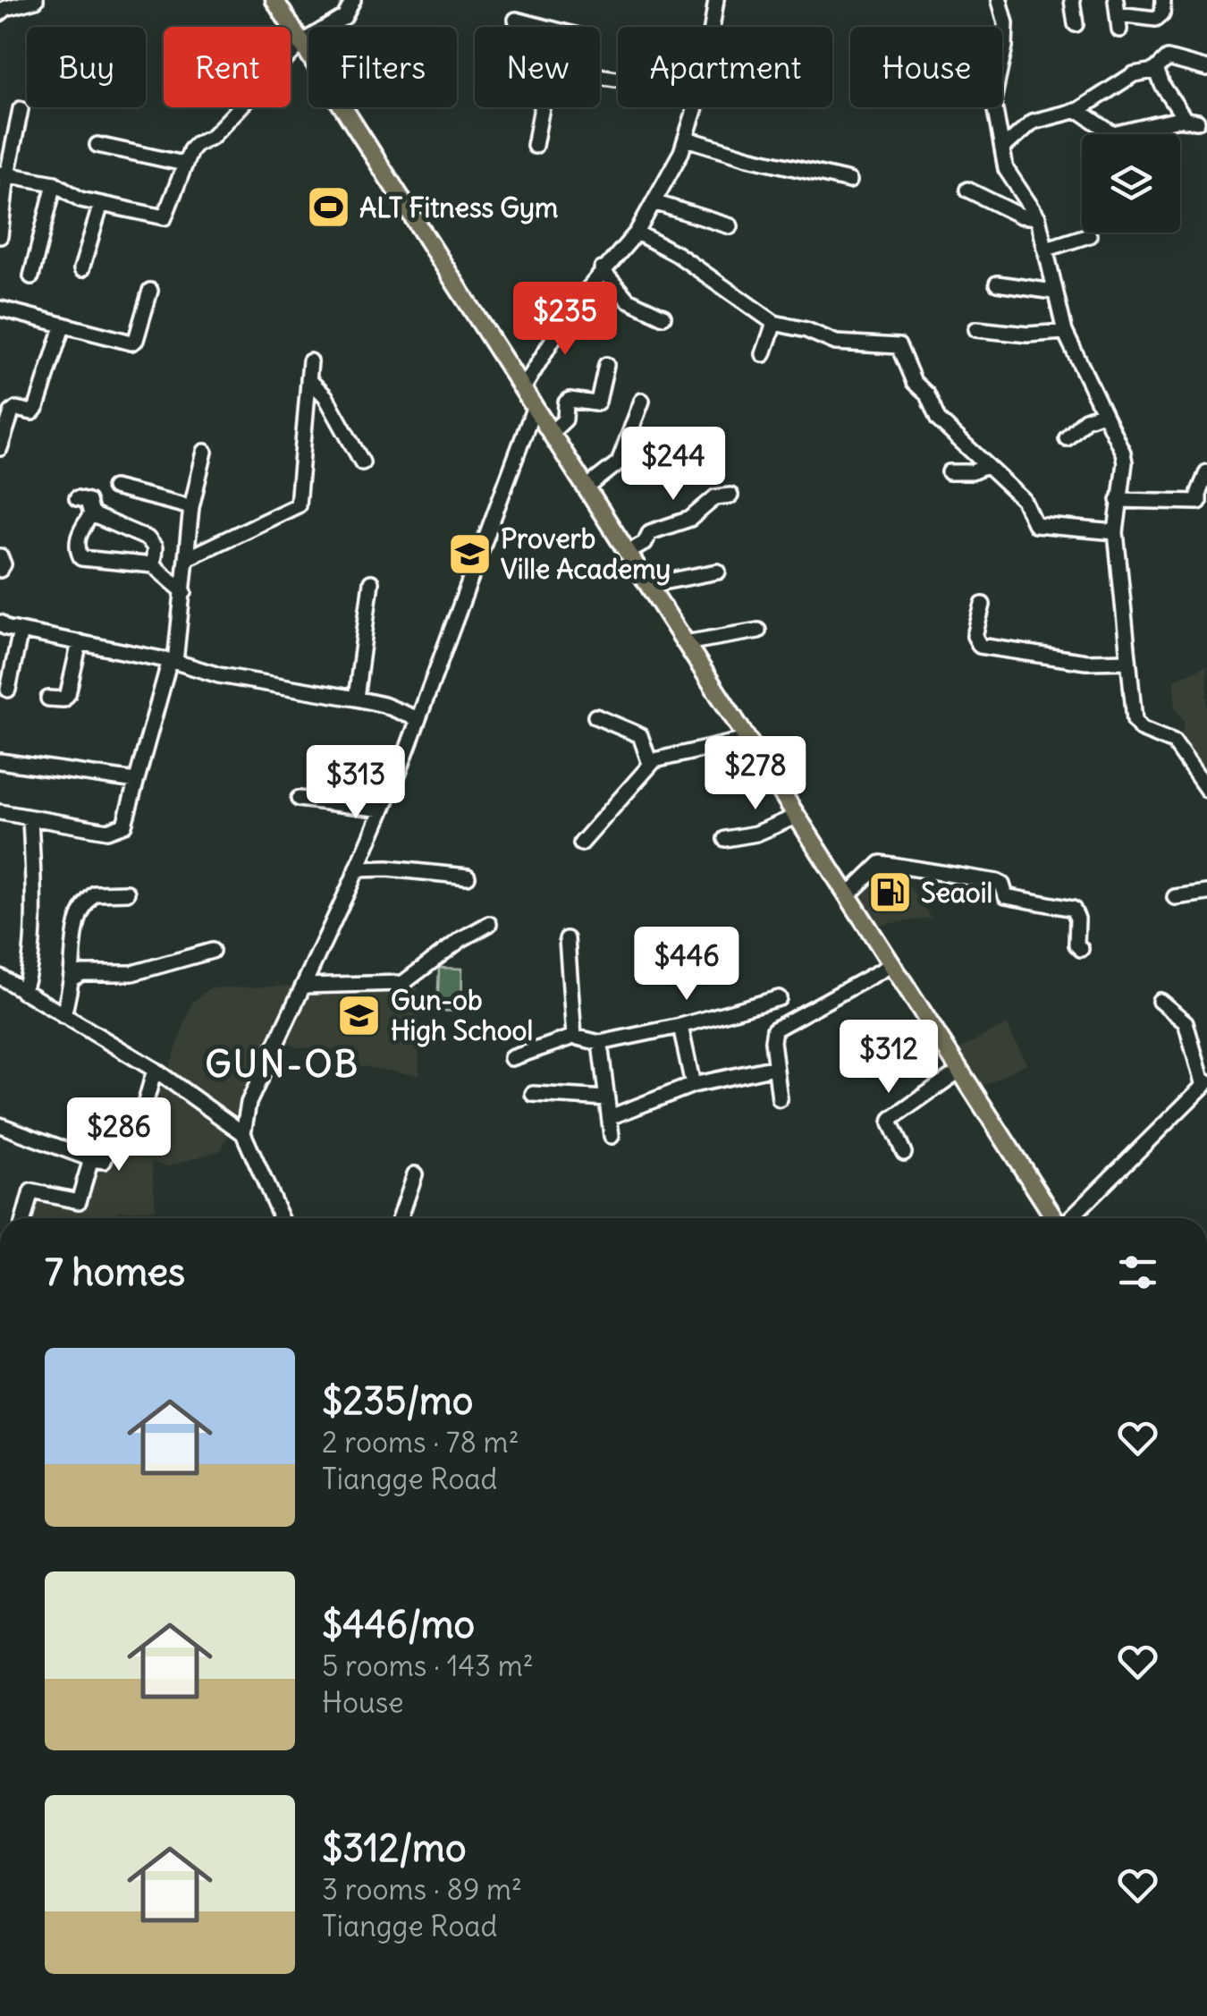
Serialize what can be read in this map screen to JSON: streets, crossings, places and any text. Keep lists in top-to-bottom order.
{
  "districts": ["GUN-OB"],
  "places": {
    "sports": ["ALT Fitness Gym"],
    "school or university": ["Proverb Ville Academy", "Gun-ob High School"],
    "fuel station": ["Seaoil"]
  },
  "page": {
    "chip": [
      "Buy",
      "Rent",
      "Filters",
      "New",
      "Apartment",
      "House"
    ],
    "price": [
      "$235",
      "$244",
      "$278",
      "$313",
      "$446",
      "$312",
      "$286"
    ],
    "heading": "7 homes",
    "list": [
      {
        "name": "$235/mo",
        "note": "2 rooms · 78 m² · Tiangge Road"
      },
      {
        "name": "$446/mo",
        "note": "5 rooms · 143 m² · House"
      },
      {
        "name": "$312/mo",
        "note": "3 rooms · 89 m² · Tiangge Road"
      }
    ]
  }
}
